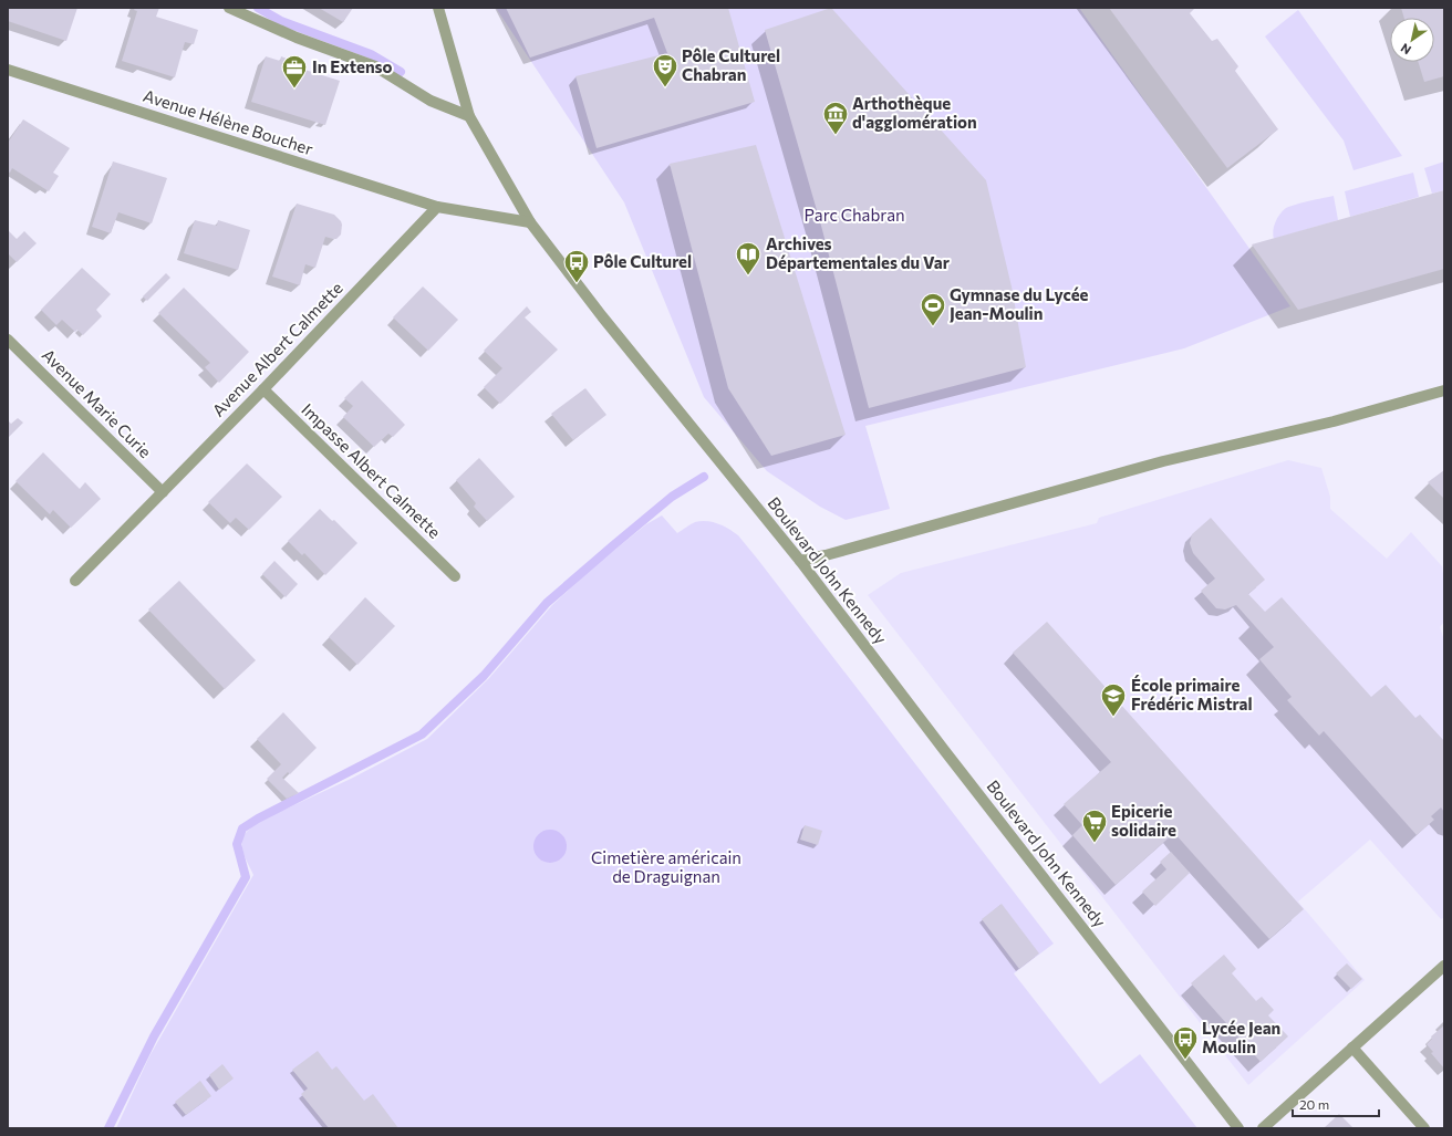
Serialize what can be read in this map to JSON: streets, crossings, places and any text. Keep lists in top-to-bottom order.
{
  "streets": {
    "street": [
      "Avenue Hélène Boucher",
      "Avenue Albert Calmette",
      "Avenue Marie Curie",
      "Impasse Albert Calmette",
      "Boulevard John Kennedy"
    ]
  },
  "crossings": [
    ["Avenue Hélène Boucher", "Avenue Albert Calmette"],
    ["Avenue Albert Calmette", "Avenue Marie Curie"],
    ["Avenue Albert Calmette", "Impasse Albert Calmette"]
  ],
  "parks": ["Parc Chabran", "Cimetière américain de Draguignan"],
  "places": {
    "theatre": ["Pôle Culturel Chabran"],
    "office": ["In Extenso"],
    "museum": ["Arthothèque d'agglomération"],
    "library": ["Archives Départementales du Var"],
    "bus stop": ["Pôle Culturel", "Lycée Jean Moulin"],
    "sports": ["Gymnase du Lycée Jean-Moulin"],
    "school or university": ["École primaire Frédéric Mistral"],
    "supermarket": ["Epicerie solidaire"]
  },
  "scale_bar": "20 m",
  "north": "bottom left"
}
